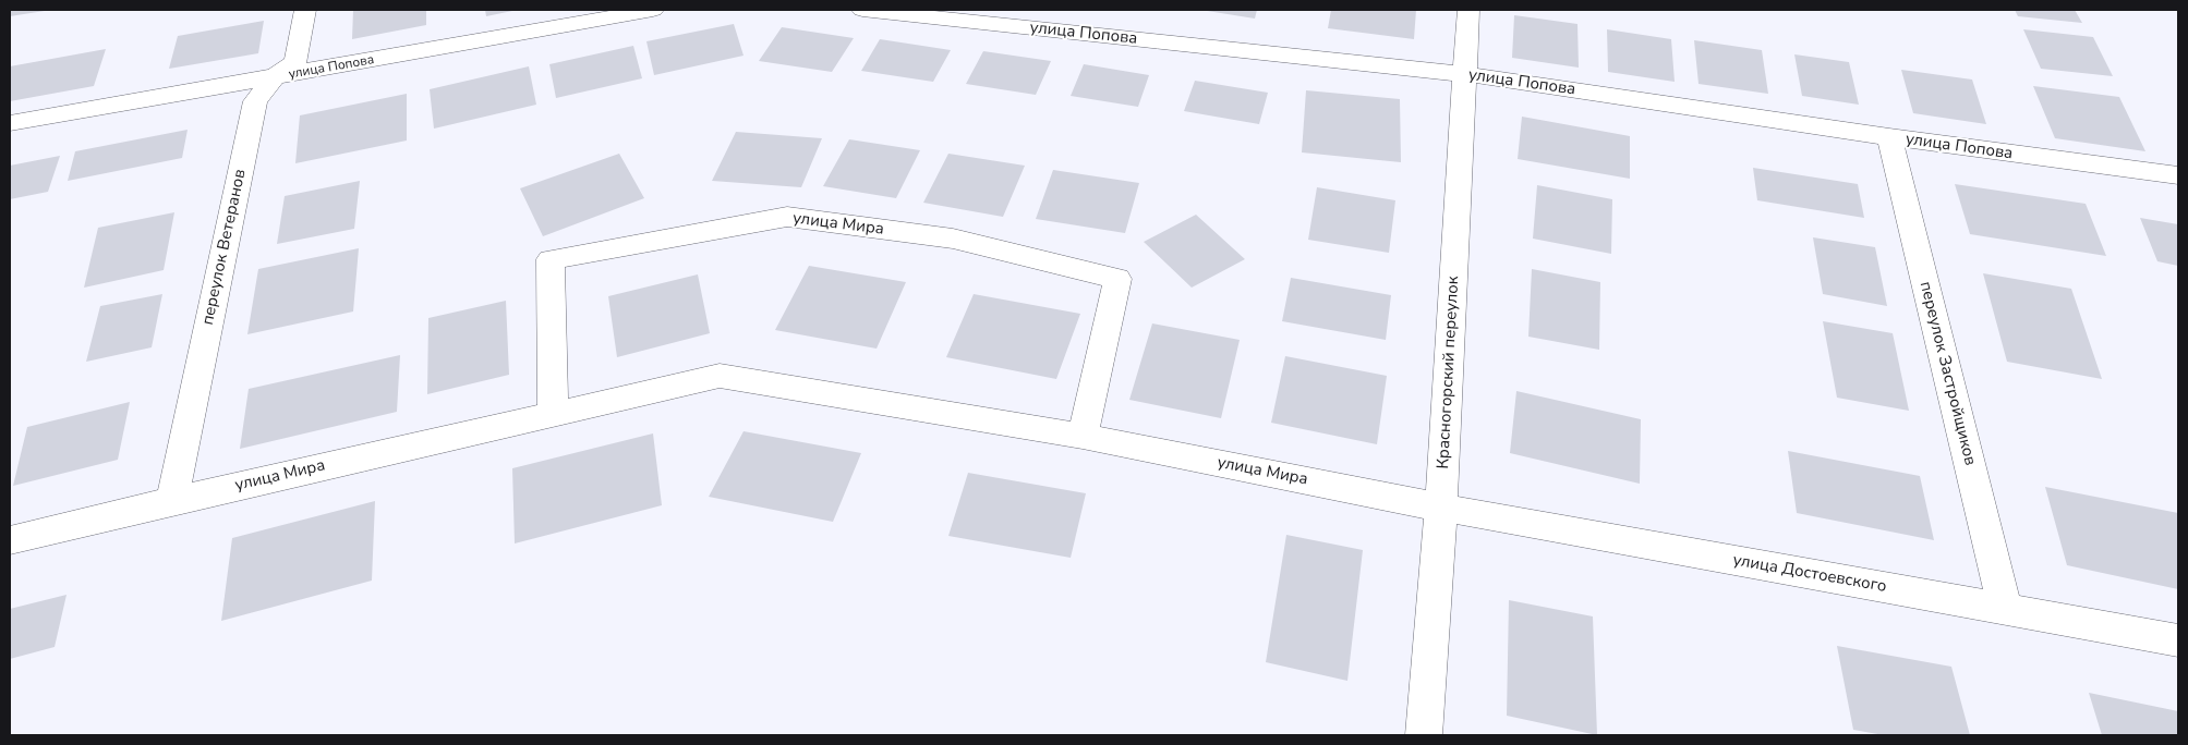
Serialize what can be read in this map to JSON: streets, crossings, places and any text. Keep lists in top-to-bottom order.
{
  "streets": {
    "street": [
      "улица Попова",
      "улица Мира",
      "переулок Ветеранов",
      "Красногорский переулок",
      "переулок Застройщиков",
      "улица Достоевского"
    ]
  },
  "crossings": [
    ["улица Попова", "переулок Ветеранов"],
    ["улица Попова", "Красногорский переулок"],
    ["улица Попова", "переулок Застройщиков"],
    ["улица Мира", "переулок Ветеранов"],
    ["улица Мира", "Красногорский переулок"],
    ["улица Мира", "улица Достоевского"],
    ["Красногорский переулок", "улица Достоевского"],
    ["переулок Застройщиков", "улица Достоевского"]
  ]
}
